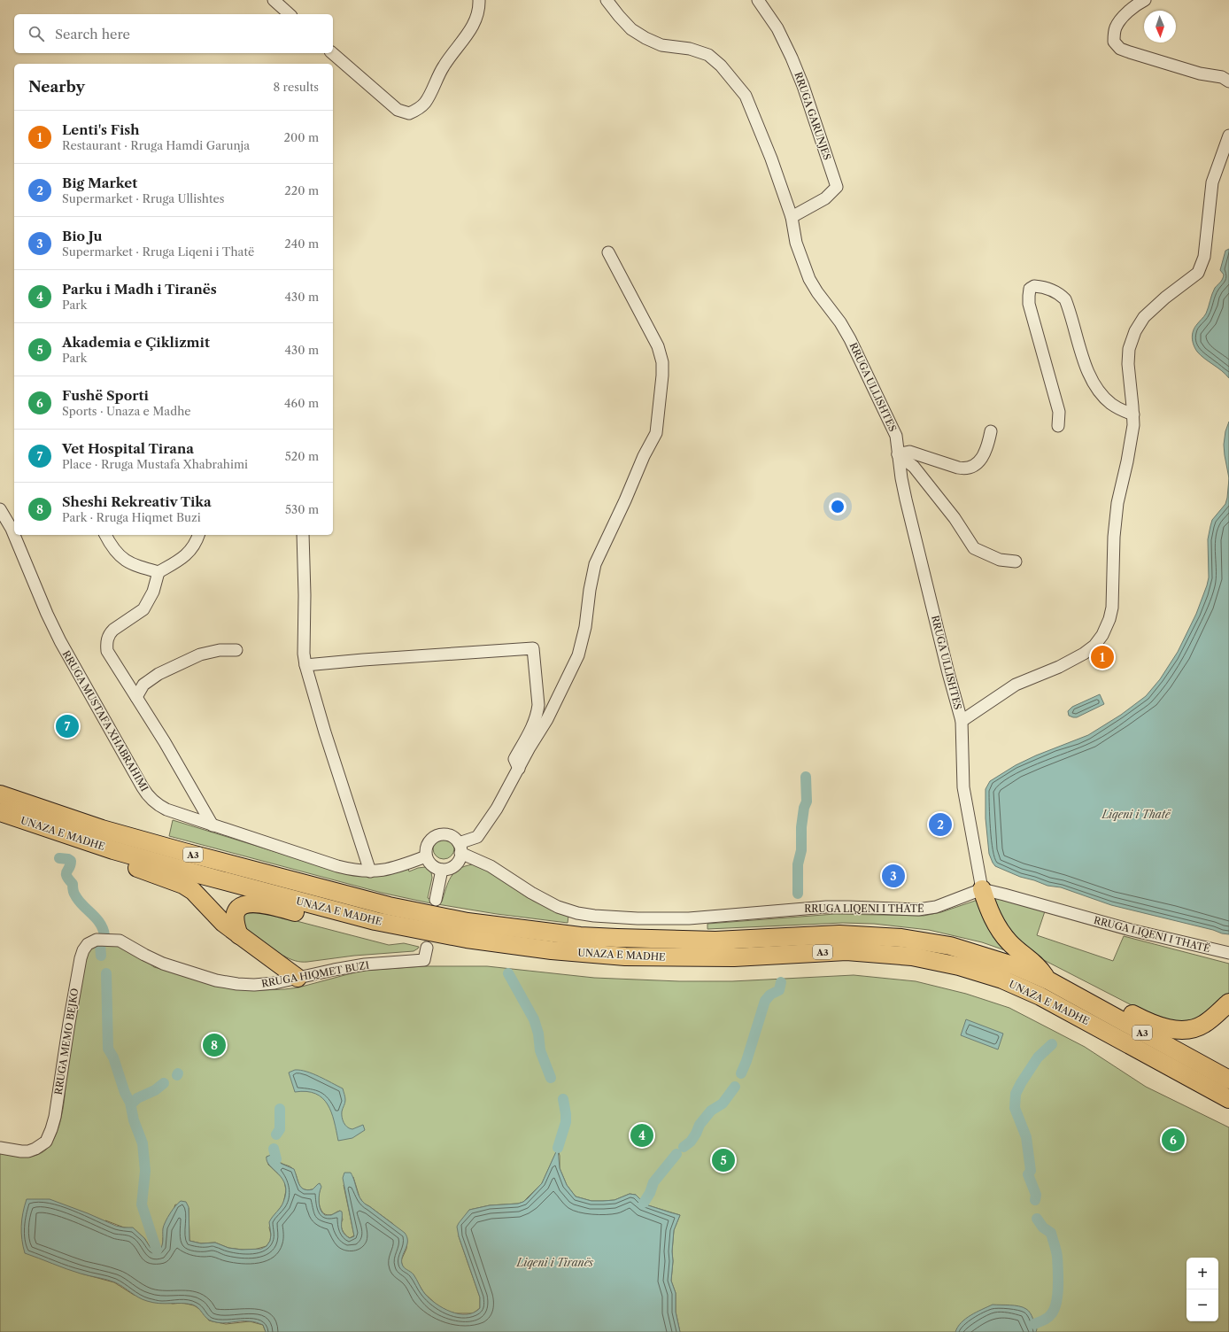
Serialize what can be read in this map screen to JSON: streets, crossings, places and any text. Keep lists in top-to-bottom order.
{
  "streets": {
    "highway": ["UNAZA E MADHE", "A3"],
    "street": [
      "RRUGA GARUNJES",
      "RRUGA ULLISHTES",
      "RRUGA MUSTAFA XHABRAHIMI",
      "RRUGA LIQENI I THATË",
      "RRUGA HIQMET BUZI",
      "RRUGA MEMO BEJKO"
    ]
  },
  "crossings": [
    ["RRUGA GARUNJES", "RRUGA ULLISHTES"],
    ["RRUGA ULLISHTES", "RRUGA LIQENI I THATË"],
    ["RRUGA MUSTAFA XHABRAHIMI", "RRUGA LIQENI I THATË"],
    ["RRUGA HIQMET BUZI", "RRUGA MEMO BEJKO"]
  ],
  "water": ["Liqeni i Thatë", "Liqeni i Tiranës"],
  "north": "bottom",
  "page": {
    "search": "Search here",
    "heading": ["Nearby", "8 results"],
    "list": [
      {
        "mark": "1",
        "name": "Lenti's Fish",
        "note": "Restaurant · Rruga Hamdi Garunja",
        "value": "200 m"
      },
      {
        "mark": "2",
        "name": "Big Market",
        "note": "Supermarket · Rruga Ullishtes",
        "value": "220 m"
      },
      {
        "mark": "3",
        "name": "Bio Ju",
        "note": "Supermarket · Rruga Liqeni i Thatë",
        "value": "240 m"
      },
      {
        "mark": "4",
        "name": "Parku i Madh i Tiranës",
        "note": "Park",
        "value": "430 m"
      },
      {
        "mark": "5",
        "name": "Akademia e Çiklizmit",
        "note": "Park",
        "value": "430 m"
      },
      {
        "mark": "6",
        "name": "Fushë Sporti",
        "note": "Sports · Unaza e Madhe",
        "value": "460 m"
      },
      {
        "mark": "7",
        "name": "Vet Hospital Tirana",
        "note": "Place · Rruga Mustafa Xhabrahimi",
        "value": "520 m"
      },
      {
        "mark": "8",
        "name": "Sheshi Rekreativ Tika",
        "note": "Park · Rruga Hiqmet Buzi",
        "value": "530 m"
      }
    ],
    "pins": [
      "1",
      "7",
      "2",
      "3",
      "8",
      "4",
      "6",
      "5"
    ],
    "map_buttons": ["+", "−"]
  }
}
